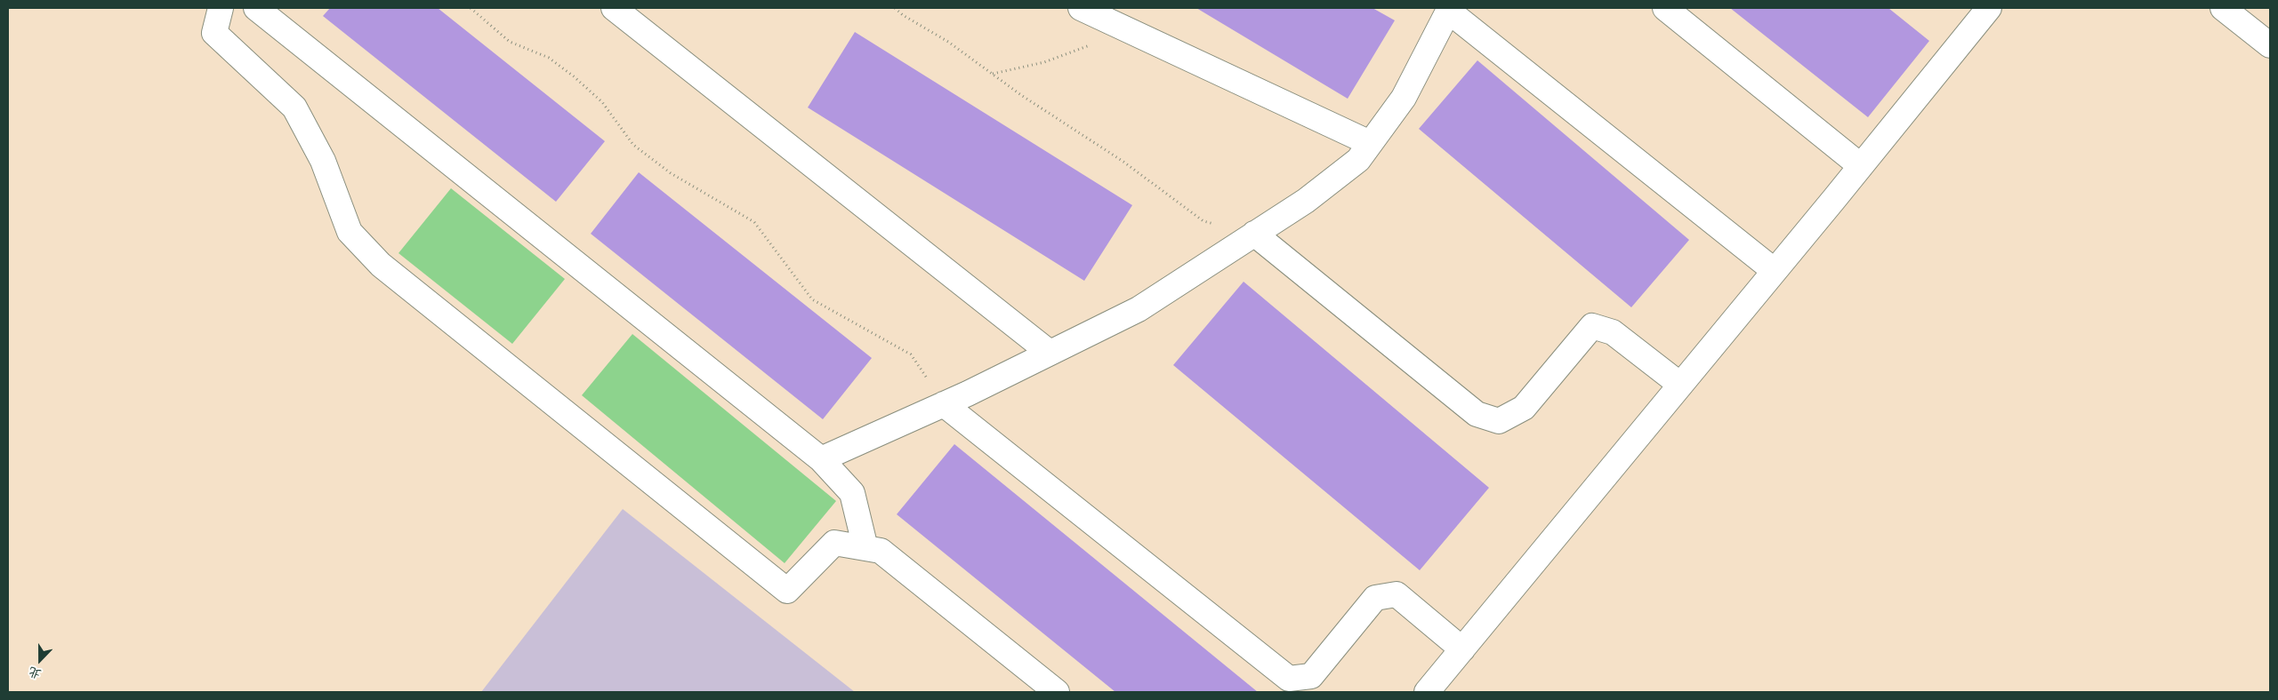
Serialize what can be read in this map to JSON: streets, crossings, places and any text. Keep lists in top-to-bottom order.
{
  "north": "bottom"
}
